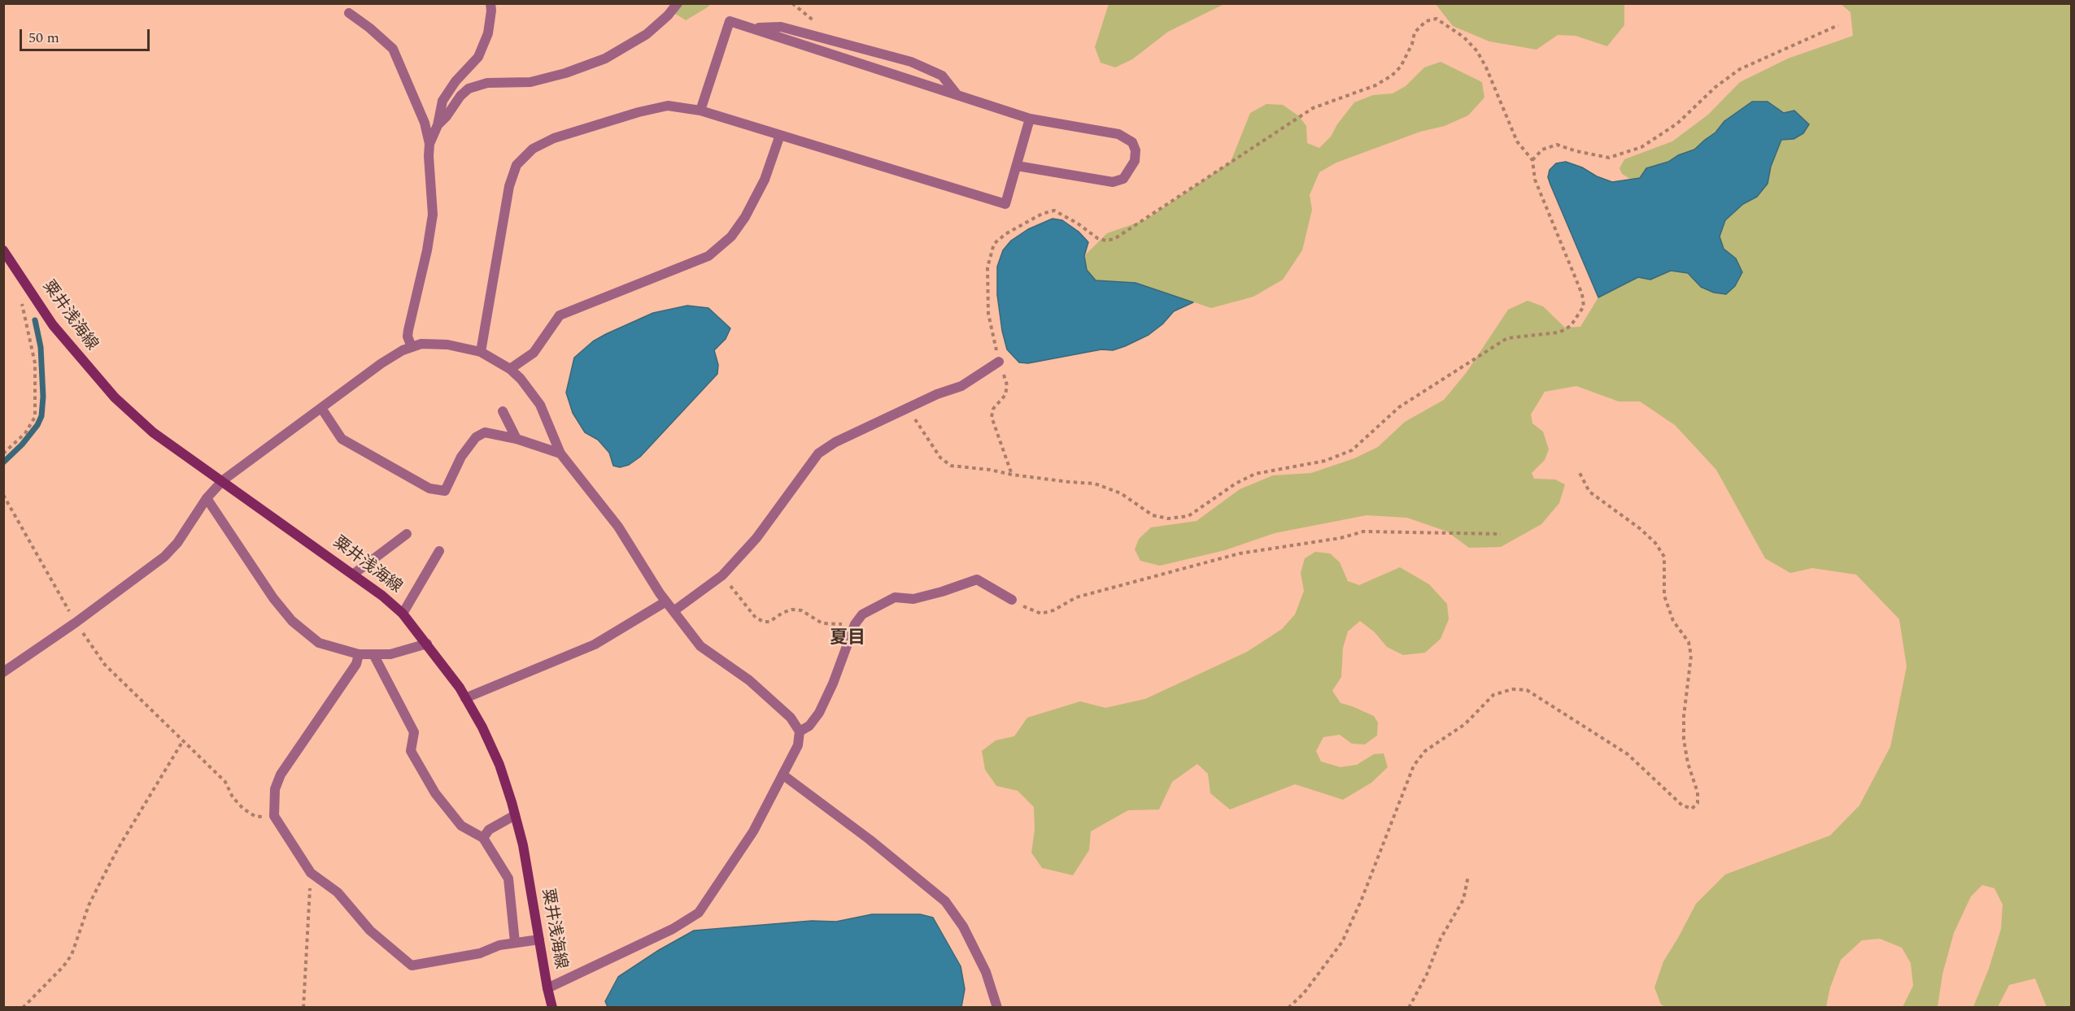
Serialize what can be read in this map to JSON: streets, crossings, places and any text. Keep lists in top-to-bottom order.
{
  "streets": {
    "main road": ["粟井浅海線"]
  },
  "districts": ["夏目"],
  "scale_bar": "50 m"
}
